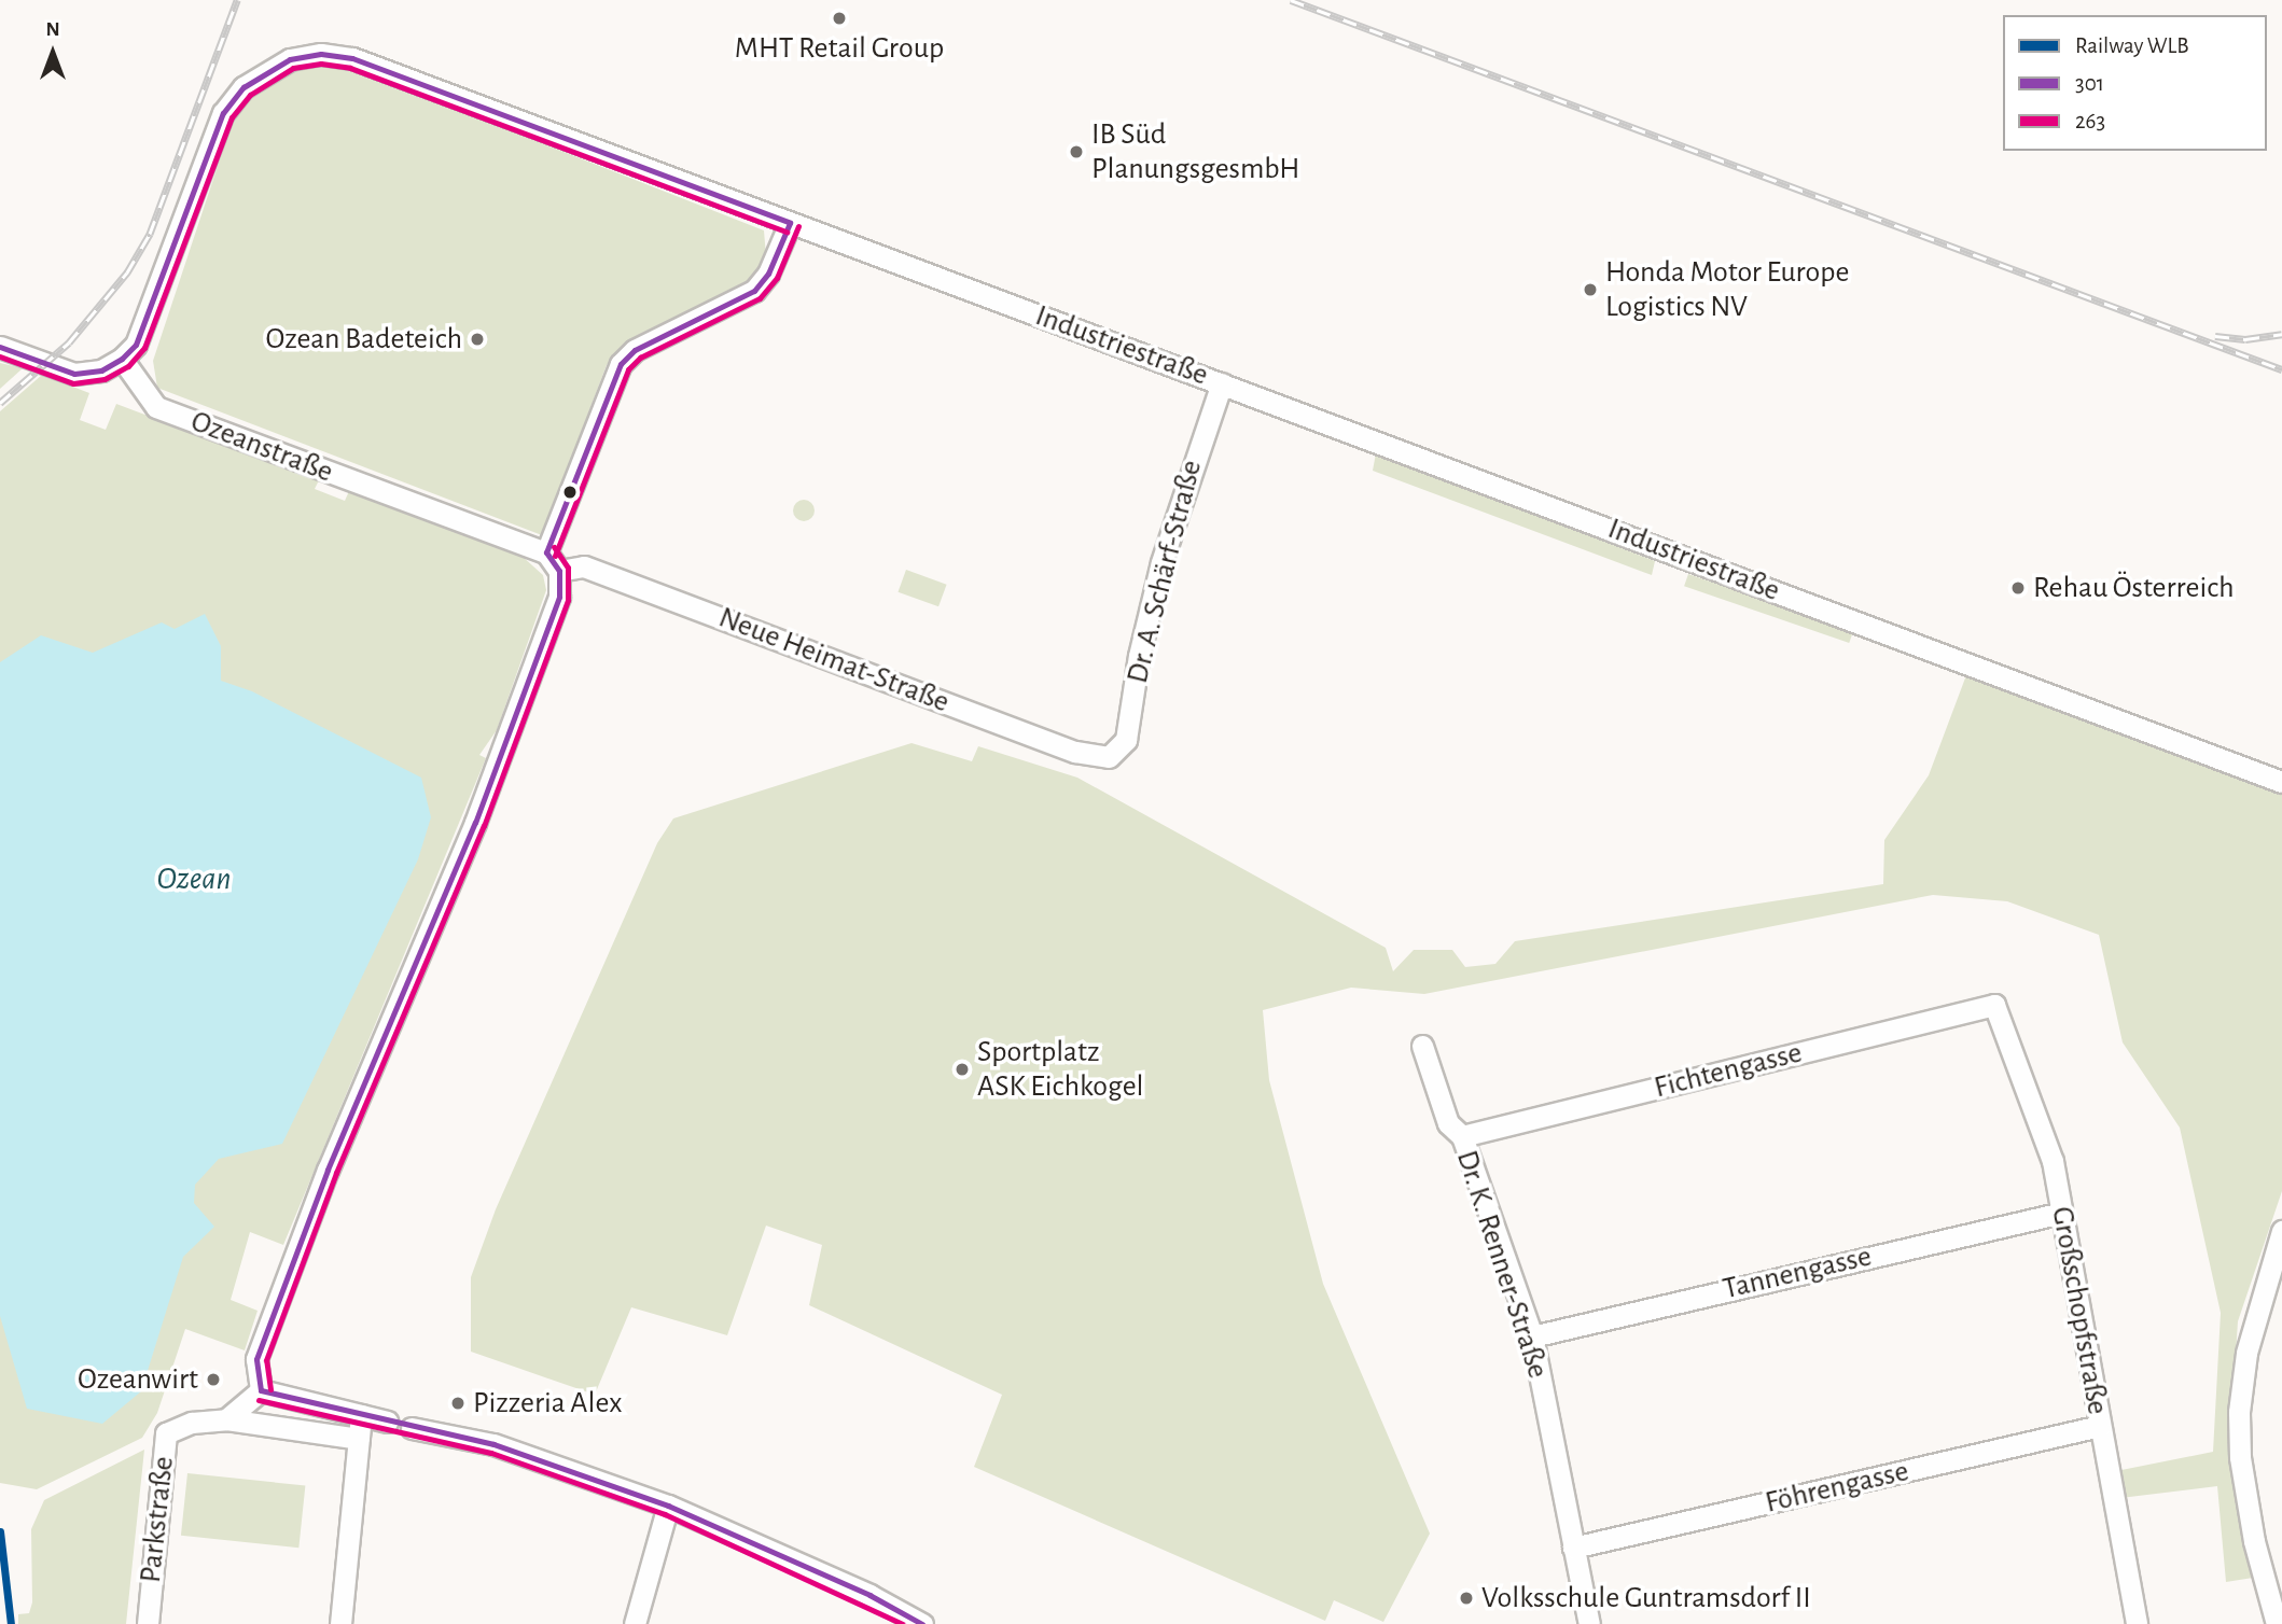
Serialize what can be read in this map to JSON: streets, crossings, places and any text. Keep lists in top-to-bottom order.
{
  "streets": {
    "street": [
      "Industriestraße",
      "Ozeanstraße",
      "Dr. A. Schärf-Straße",
      "Neue Heimat-Straße",
      "Fichtengasse",
      "Dr. K. Renner-Straße",
      "Tannengasse",
      "Großschopfstraße",
      "Föhrengasse",
      "Parkstraße"
    ]
  },
  "crossings": [
    ["Industriestraße", "Ozeanstraße"],
    ["Industriestraße", "Dr. A. Schärf-Straße"],
    ["Dr. A. Schärf-Straße", "Neue Heimat-Straße"],
    ["Fichtengasse", "Dr. K. Renner-Straße"],
    ["Fichtengasse", "Großschopfstraße"],
    ["Dr. K. Renner-Straße", "Tannengasse"],
    ["Dr. K. Renner-Straße", "Föhrengasse"],
    ["Tannengasse", "Großschopfstraße"],
    ["Großschopfstraße", "Föhrengasse"]
  ],
  "water": ["Ozean"],
  "places": [
    "MHT Retail Group",
    "IB Süd PlanungsgesmbH",
    "Honda Motor Europe Logistics NV",
    "Ozean Badeteich",
    "Rehau Österreich",
    "Sportplatz ASK Eichkogel",
    "Ozeanwirt",
    "Pizzeria Alex",
    "Volksschule Guntramsdorf II"
  ],
  "lines": ["transit line 301", "transit line 263", "rail line WLB"],
  "legend": ["Railway WLB", "301", "263"],
  "north": "top"
}
